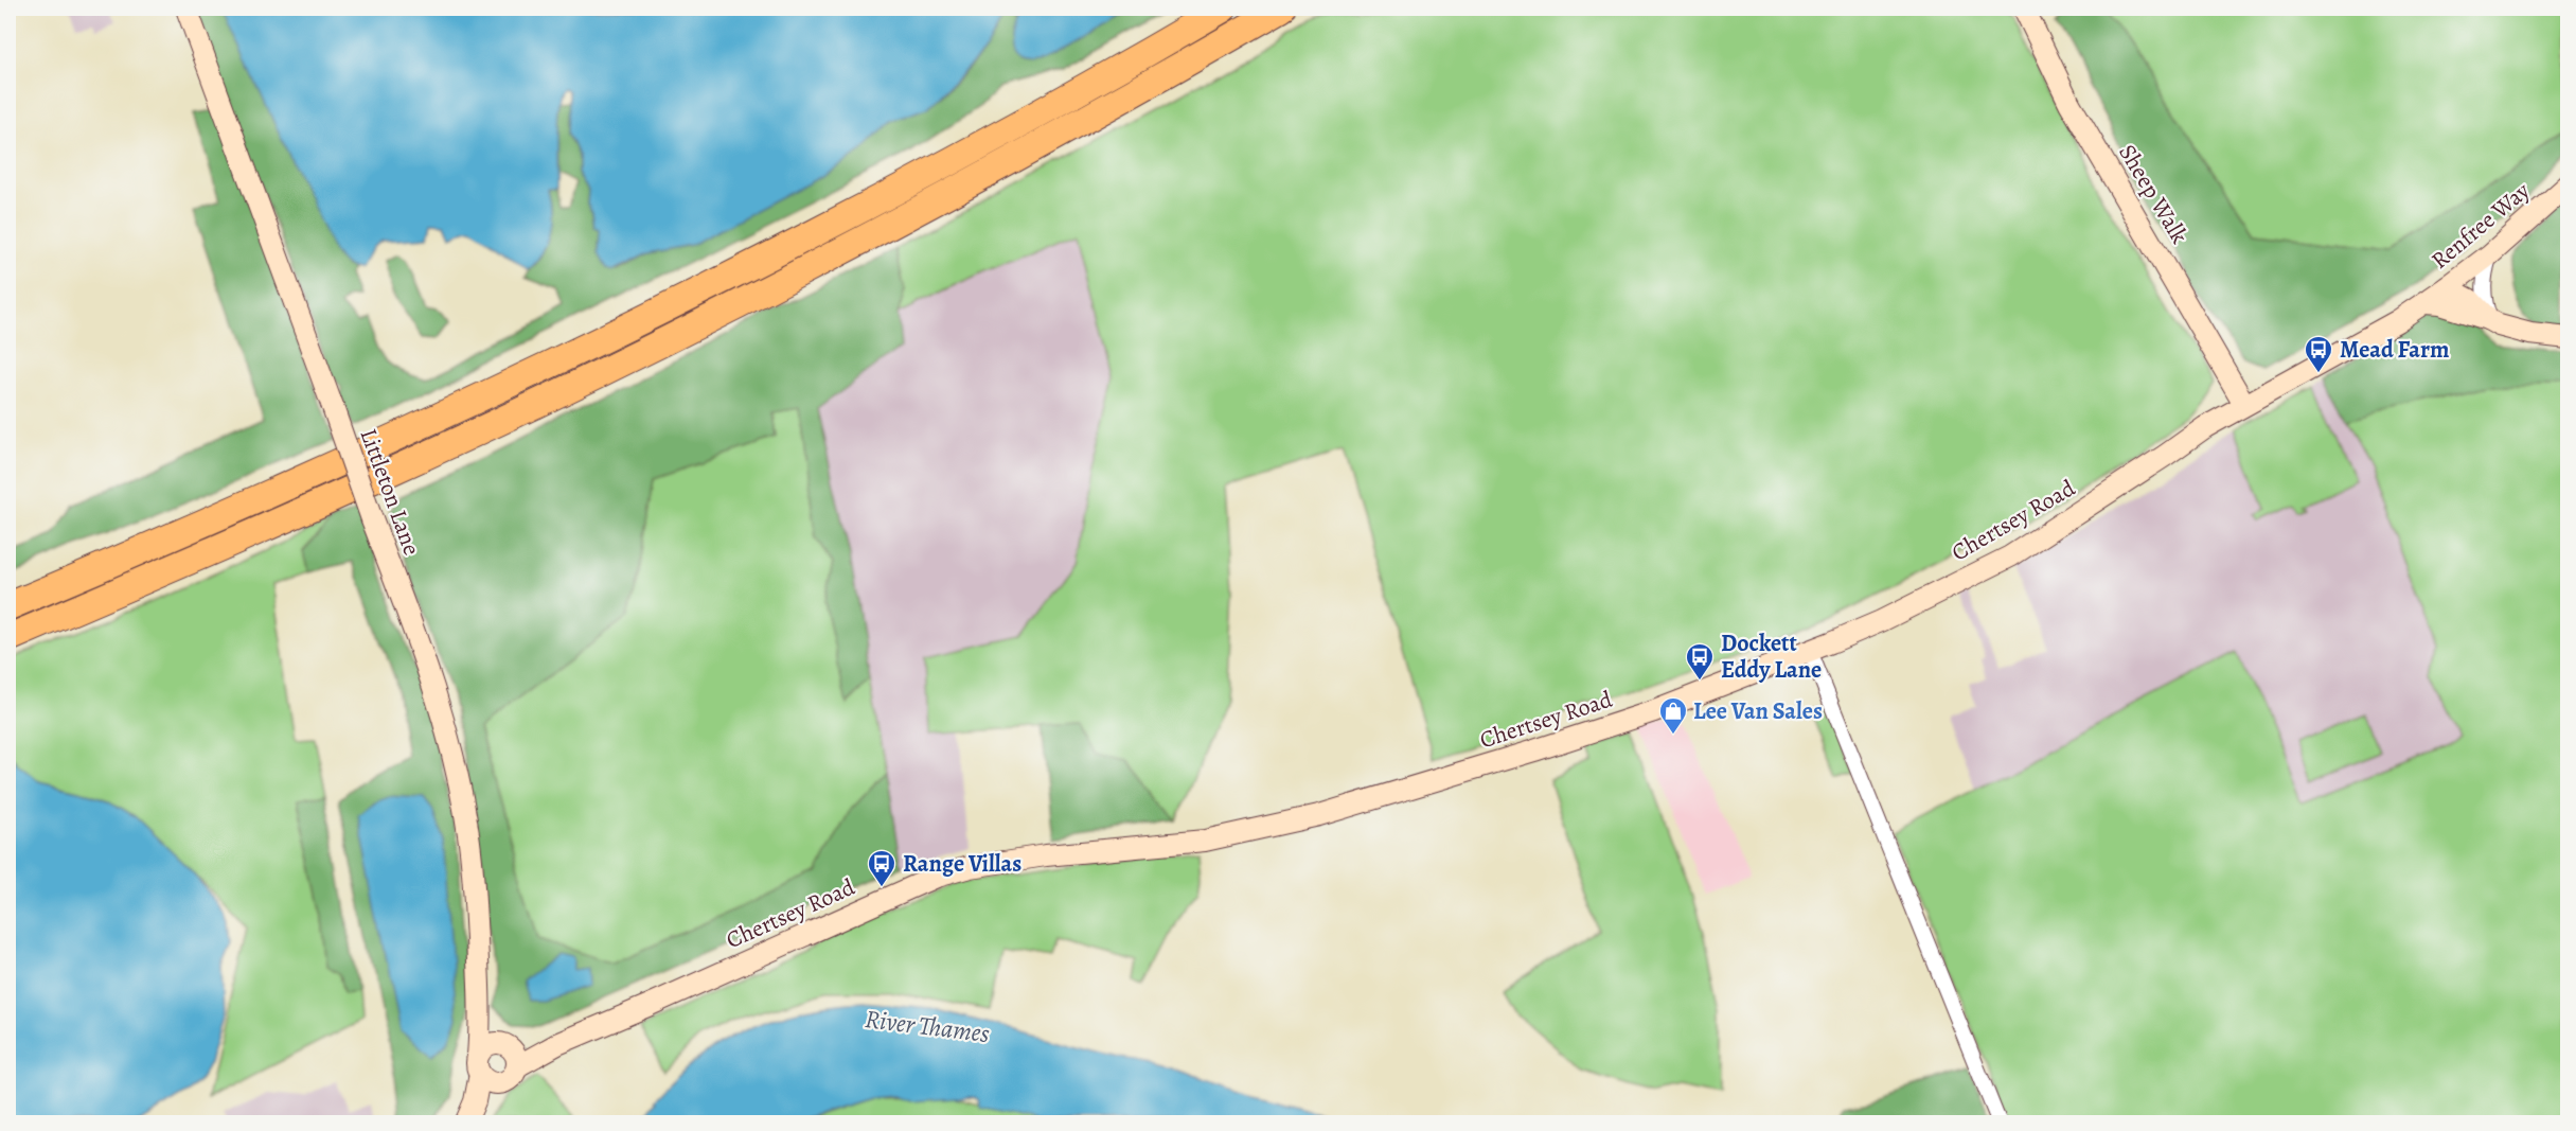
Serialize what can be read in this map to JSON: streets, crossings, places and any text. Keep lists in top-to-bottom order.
{
  "streets": {
    "main road": [
      "Sheep Walk",
      "Renfree Way",
      "Littleton Lane",
      "Chertsey Road"
    ]
  },
  "crossings": [
    ["Sheep Walk", "Chertsey Road"],
    ["Renfree Way", "Chertsey Road"]
  ],
  "water": ["River Thames"],
  "places": {
    "bus stop": ["Mead Farm", "Dockett Eddy Lane", "Range Villas"],
    "shop": ["Lee Van Sales"]
  }
}
